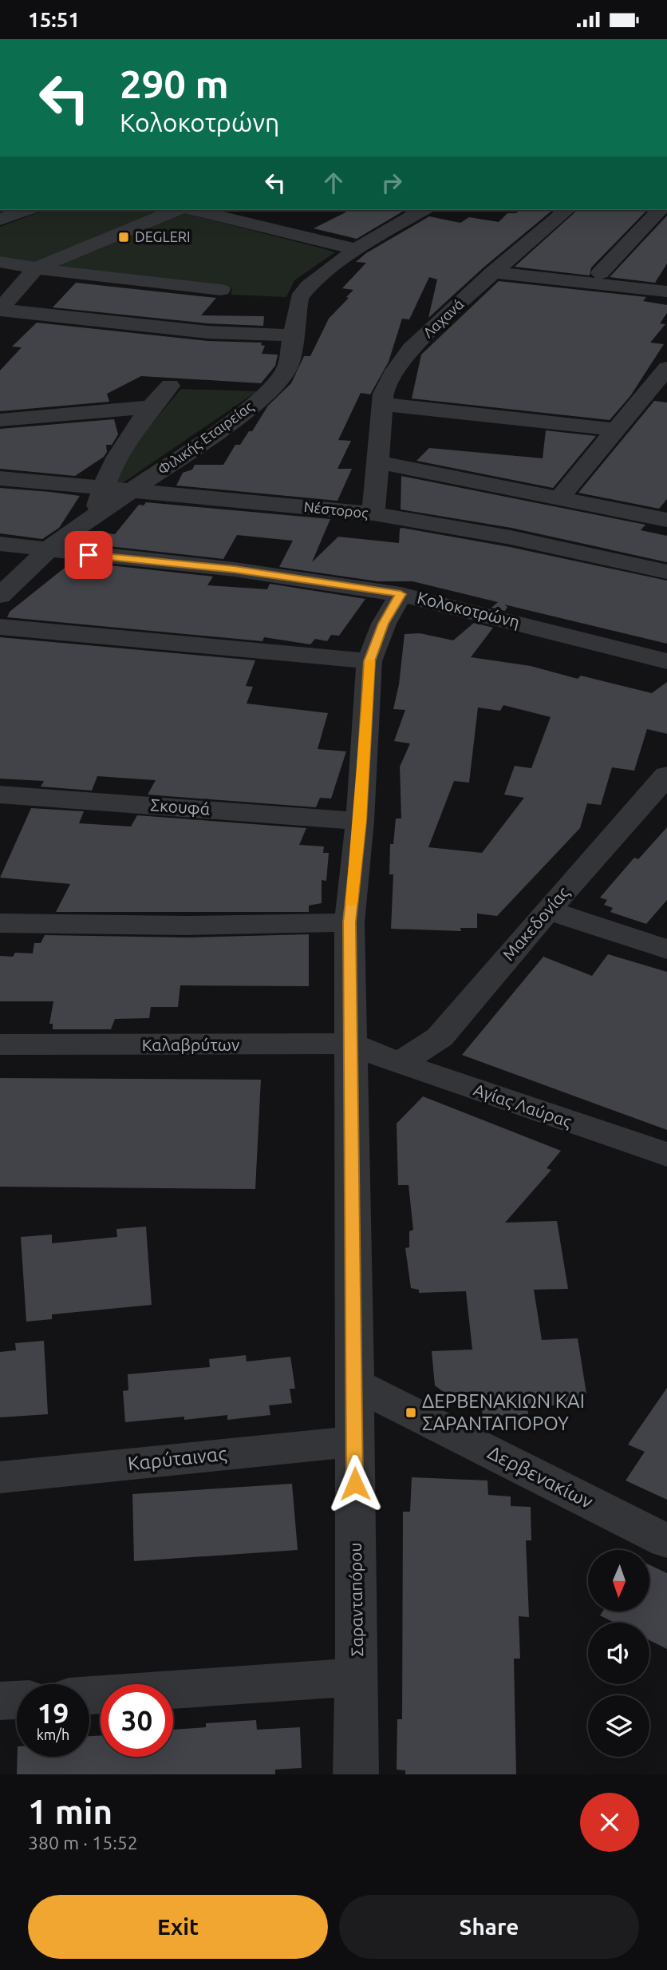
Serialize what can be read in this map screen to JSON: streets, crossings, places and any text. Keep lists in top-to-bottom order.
{
  "streets": {
    "street": [
      "Λαχανά",
      "Φιλικής Εταιρείας",
      "Νέστορος",
      "Κολοκοτρώνη",
      "Σκουφά",
      "Μακεδονίας",
      "Καλαβρύτων",
      "Αγίας Λαύρας",
      "Καρύταινας",
      "Δερβενακίων",
      "Σαρανταπόρου"
    ]
  },
  "crossings": [
    ["Φιλικής Εταιρείας", "Νέστορος"],
    ["Φιλικής Εταιρείας", "Κολοκοτρώνη"],
    ["Κολοκοτρώνη", "Σαρανταπόρου"],
    ["Σκουφά", "Σαρανταπόρου"],
    ["Μακεδονίας", "Καλαβρύτων"],
    ["Μακεδονίας", "Αγίας Λαύρας"],
    ["Μακεδονίας", "Σαρανταπόρου"],
    ["Καλαβρύτων", "Αγίας Λαύρας"],
    ["Καλαβρύτων", "Σαρανταπόρου"],
    ["Αγίας Λαύρας", "Σαρανταπόρου"],
    ["Καρύταινας", "Σαρανταπόρου"],
    ["Δερβενακίων", "Σαρανταπόρου"]
  ],
  "places": {
    "transit": ["DEGLERI", "ΔΕΡΒΕΝΑΚΙΩΝ ΚΑΙ ΣΑΡΑΝΤΑΠΟΡΟΥ"]
  },
  "north": "bottom",
  "page": {
    "status": "15:51",
    "turn": ["290 m", "Κολοκοτρώνη"],
    "speed": "19 km/h",
    "limit": "30",
    "heading": ["1 min", "380 m · 15:52"],
    "buttons": ["Exit", "Share"]
  }
}
